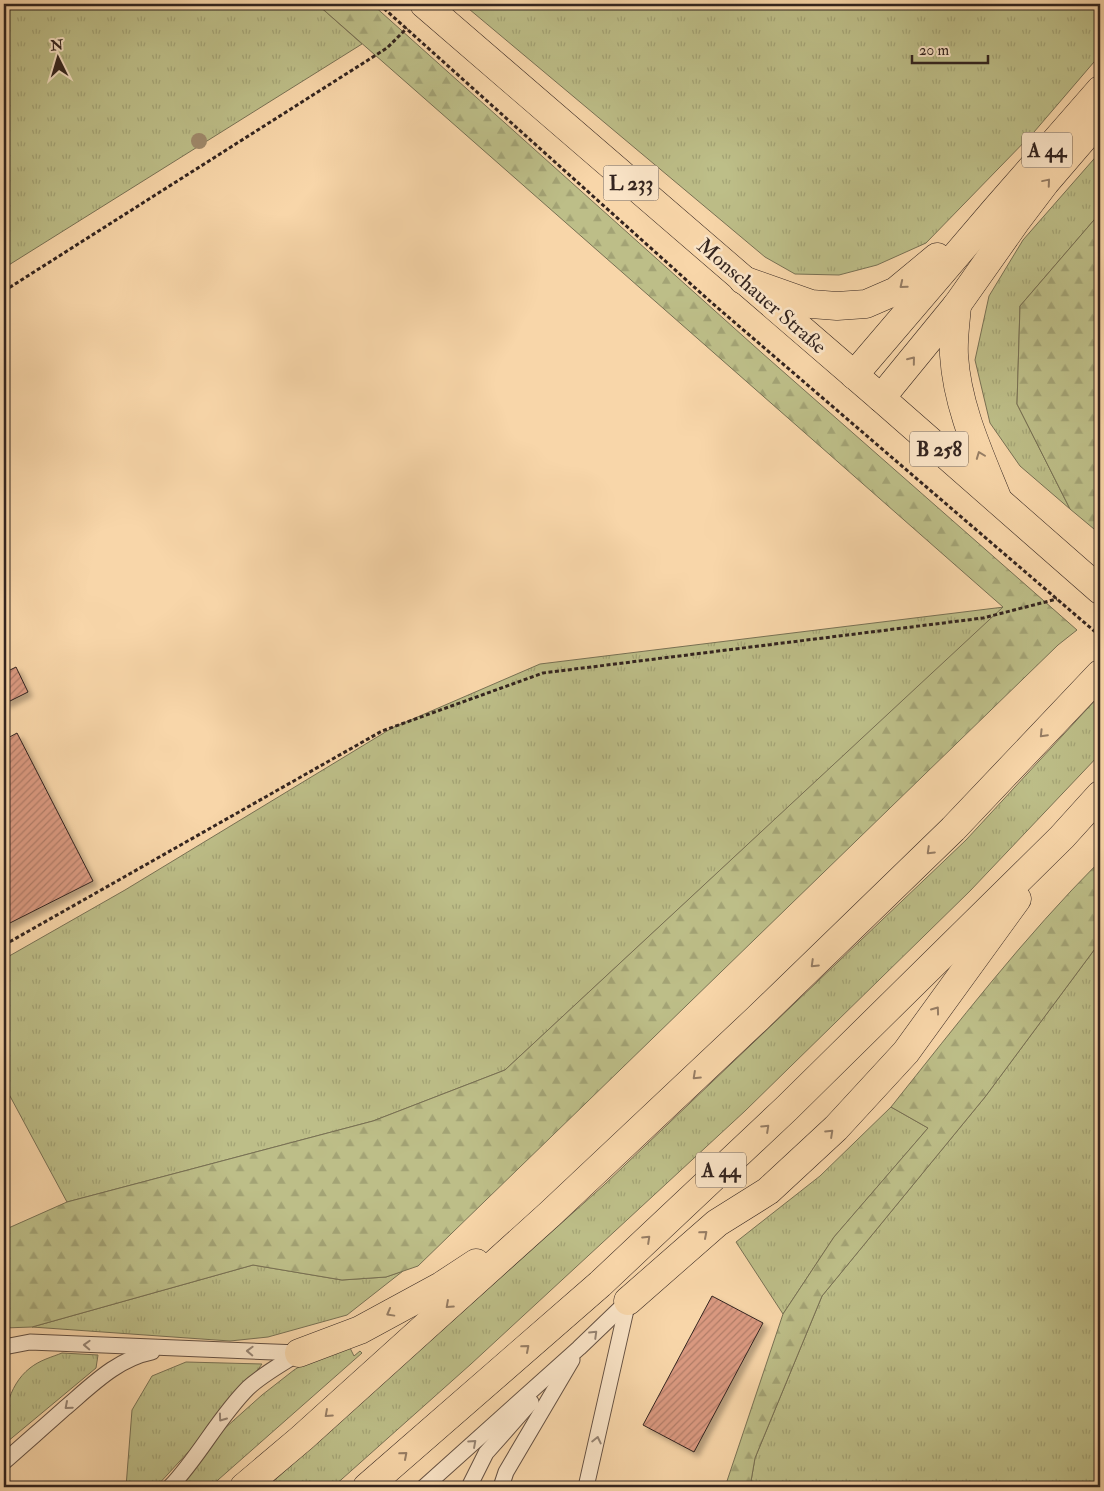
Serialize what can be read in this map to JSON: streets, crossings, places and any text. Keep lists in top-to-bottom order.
{
  "streets": {
    "main road": [
      "A 44",
      "L 233",
      "Monschauer Straße",
      "B 258"
    ]
  },
  "scale_bar": "20 m",
  "north": "top"
}
